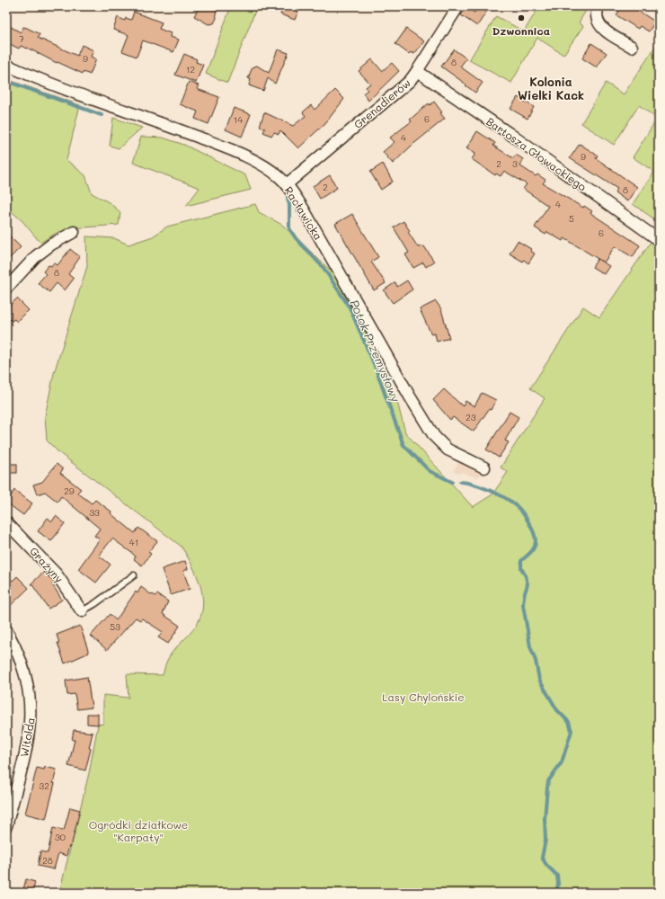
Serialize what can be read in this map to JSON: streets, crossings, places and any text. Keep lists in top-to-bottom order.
{
  "streets": {
    "street": [
      "Grenadierów",
      "Bartosza Głowackiego",
      "Racławicka",
      "Grażyny",
      "Witolda"
    ]
  },
  "crossings": [
    ["Grenadierów", "Bartosza Głowackiego"],
    ["Grenadierów", "Racławicka"]
  ],
  "districts": ["Kolonia Wielki Kack"],
  "water": ["Potok Przemysłowy"],
  "parks": ["Lasy Chylońskie", "Ogródki działkowe \"Karpaty\""],
  "places": ["Dzwonnica"],
  "house_numbers": [
    "7",
    "9",
    "8",
    "12",
    "6",
    "14",
    "4",
    "9",
    "2",
    "3",
    "2",
    "8",
    "4",
    "5",
    "6",
    "8",
    "23",
    "29",
    "33",
    "41",
    "53",
    "32",
    "30",
    "28"
  ]
}
